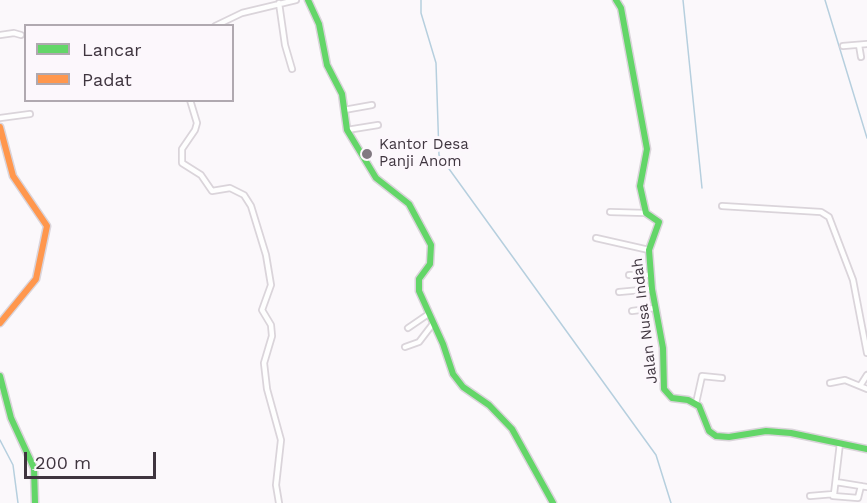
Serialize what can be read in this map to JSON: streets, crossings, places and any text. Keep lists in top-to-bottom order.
{
  "streets": {
    "street": ["Jalan Nusa Indah"]
  },
  "places": ["Kantor Desa Panji Anom"],
  "legend": ["Lancar", "Padat"],
  "scale_bar": "200 m"
}
